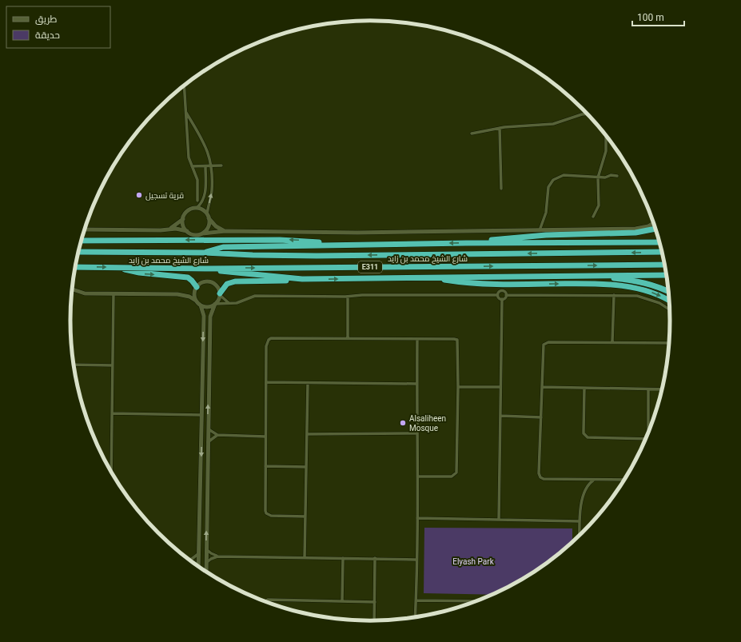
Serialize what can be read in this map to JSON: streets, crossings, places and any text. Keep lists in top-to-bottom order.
{
  "streets": {
    "highway": ["شارع الشيخ محمد بن زايد", "E311"]
  },
  "parks": ["Elyash Park"],
  "places": ["قرية تسجيل", "Alsaliheen Mosque"],
  "legend": ["طريق", "حديقة"],
  "scale_bar": "100 m"
}
